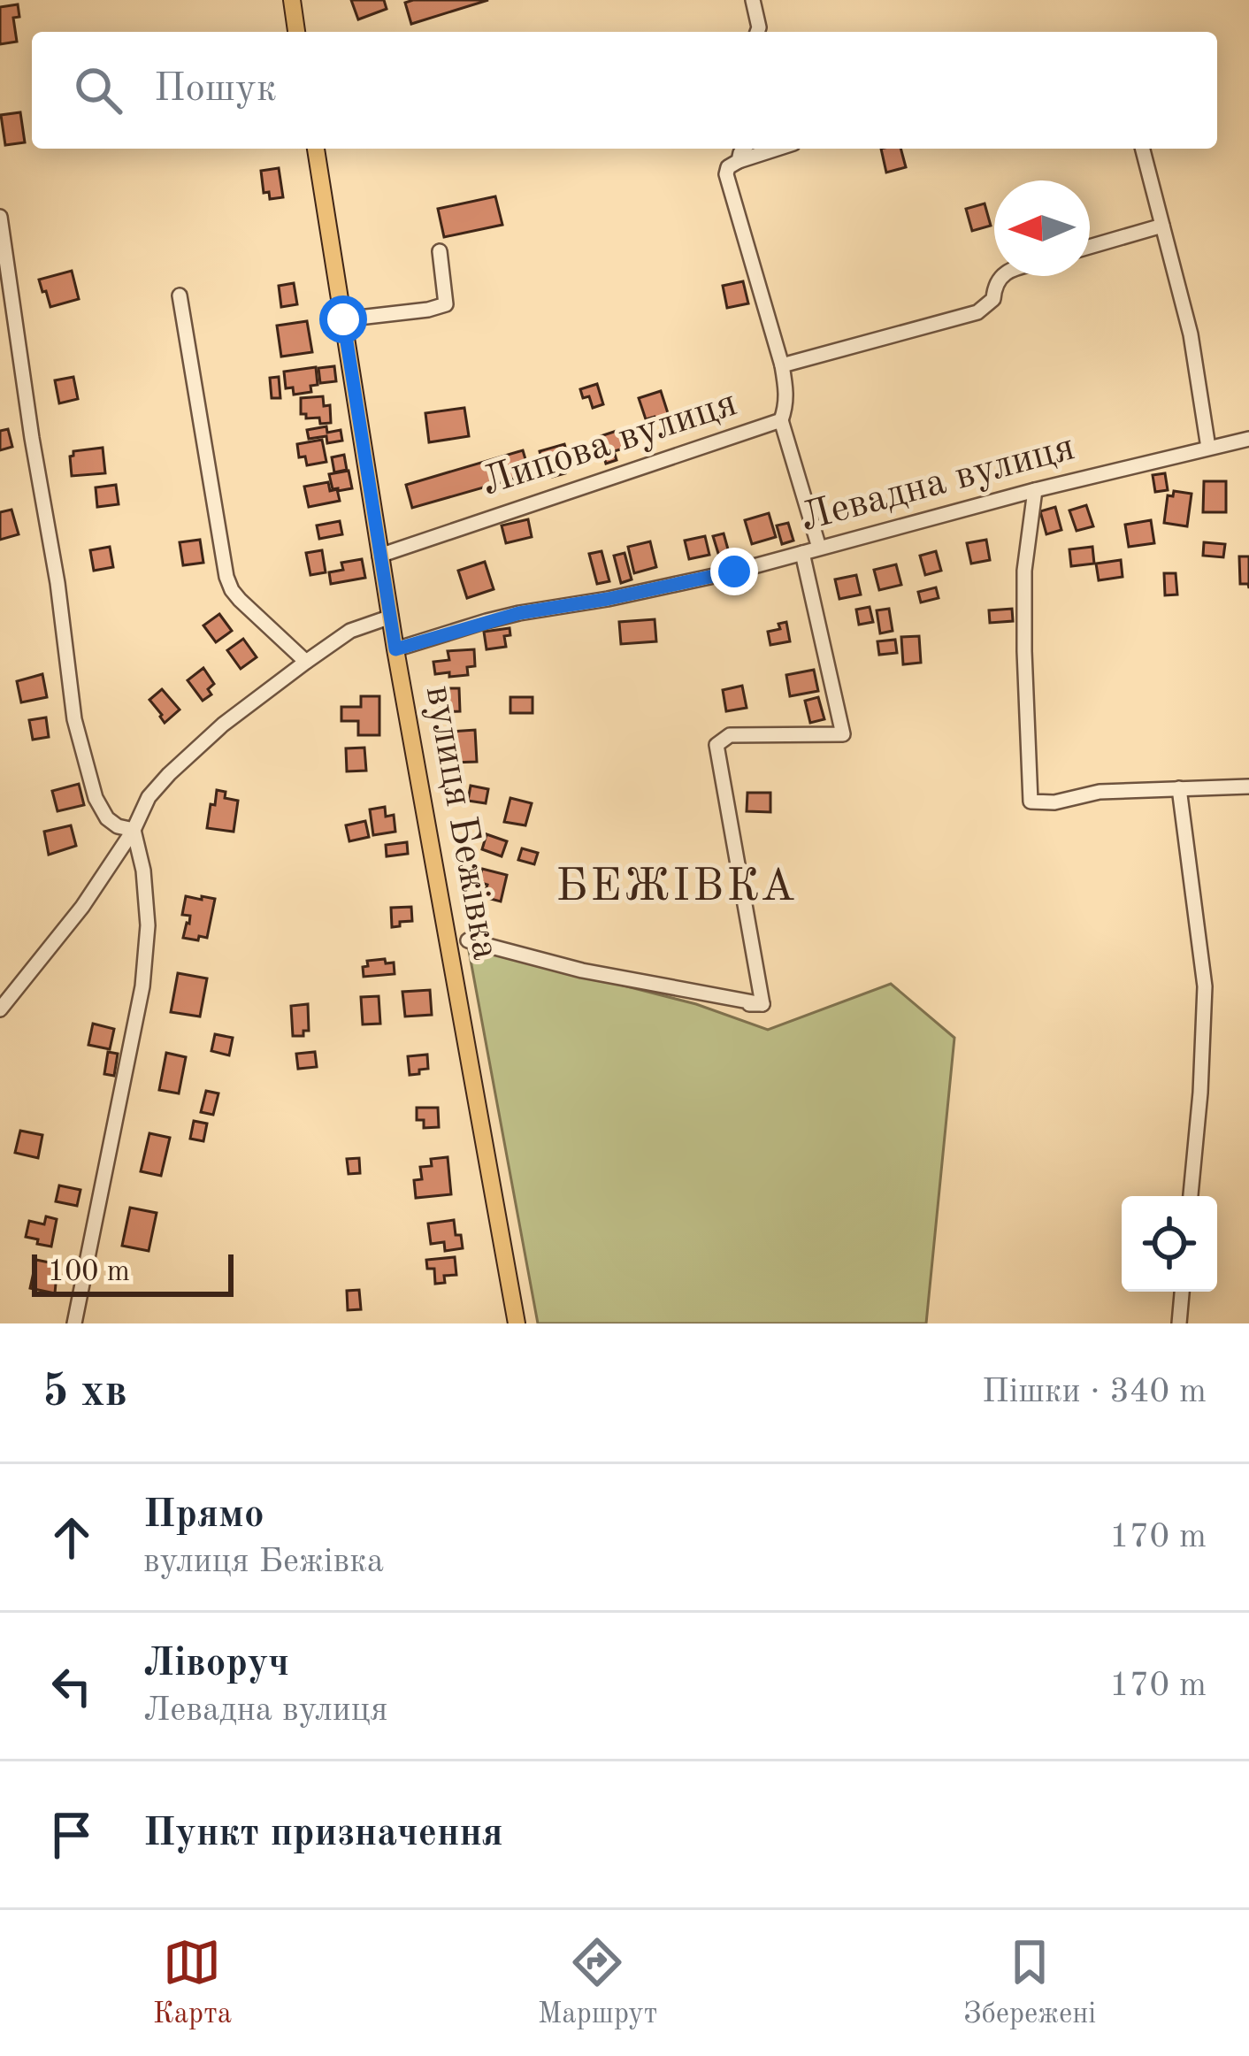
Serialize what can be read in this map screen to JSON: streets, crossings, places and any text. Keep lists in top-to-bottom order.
{
  "streets": {
    "main road": ["вулиця Бежівка"],
    "street": ["Липова вулиця", "Левадна вулиця"]
  },
  "crossings": [
    ["Липова вулиця", "вулиця Бежівка"],
    ["Левадна вулиця", "вулиця Бежівка"]
  ],
  "districts": ["БЕЖІВКА"],
  "scale_bar": "100 m",
  "north": "left",
  "page": {
    "search": "Пошук",
    "scale": "100 m",
    "heading": ["5 хв", "Пішки · 340 m"],
    "list": [
      ["Прямо", "вулиця Бежівка", "170 m"],
      ["Ліворуч", "Левадна вулиця", "170 m"],
      "Пункт призначення"
    ],
    "nav": ["Карта", "Маршрут", "Збережені"]
  }
}
